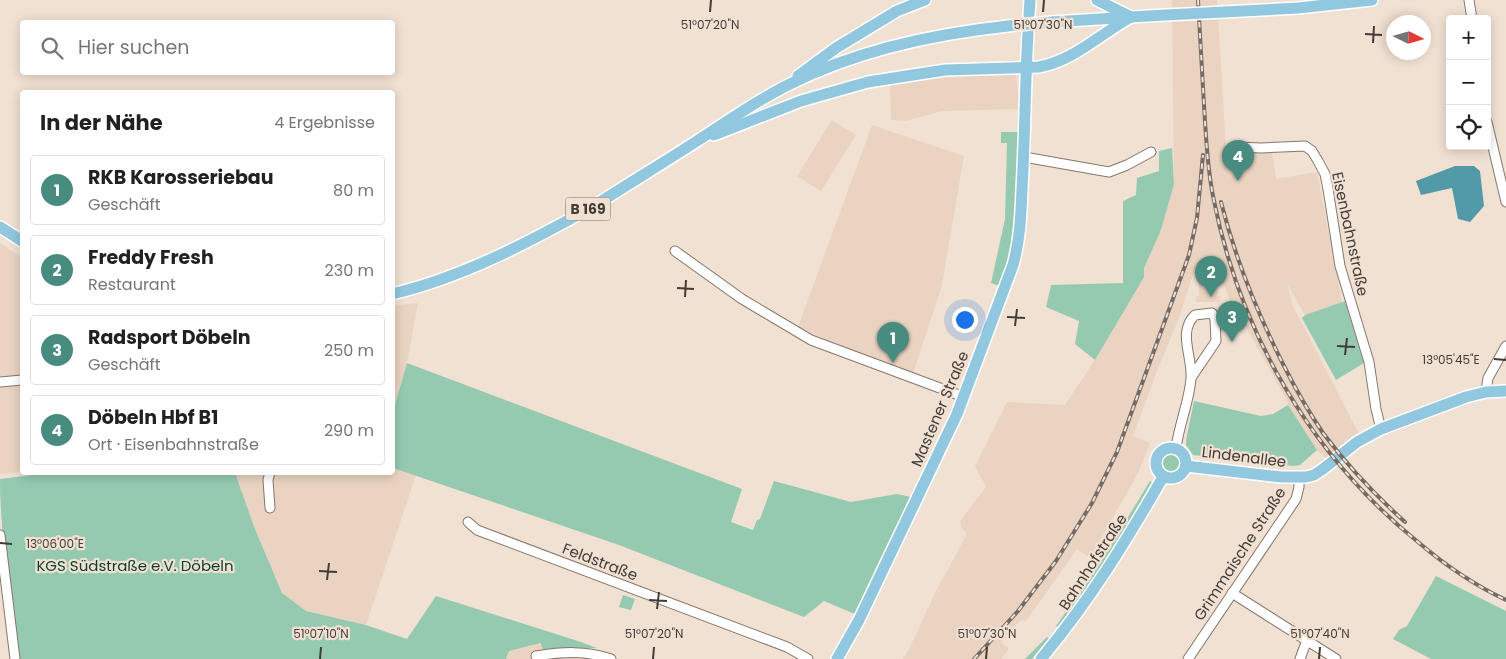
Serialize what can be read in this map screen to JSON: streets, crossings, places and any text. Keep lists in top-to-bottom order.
{
  "streets": {
    "main road": [
      "B 169",
      "Mastener Straße",
      "Lindenallee",
      "Grimmaische Straße",
      "Bahnhofstraße"
    ],
    "street": ["Eisenbahnstraße", "Feldstraße"]
  },
  "crossings": [
    ["Eisenbahnstraße", "Grimmaische Straße"],
    ["Lindenallee", "Grimmaische Straße"],
    ["Lindenallee", "Bahnhofstraße"]
  ],
  "parks": ["KGS Südstraße e.V. Döbeln"],
  "north": "right",
  "page": {
    "map_buttons": ["+", "−"],
    "search": "Hier suchen",
    "heading": ["In der Nähe", "4 Ergebnisse"],
    "pins": [
      "4",
      "2",
      "3",
      "1"
    ],
    "list": [
      {
        "mark": "1",
        "name": "RKB Karosseriebau",
        "note": "Geschäft",
        "value": "80 m"
      },
      {
        "mark": "2",
        "name": "Freddy Fresh",
        "note": "Restaurant",
        "value": "230 m"
      },
      {
        "mark": "3",
        "name": "Radsport Döbeln",
        "note": "Geschäft",
        "value": "250 m"
      },
      {
        "mark": "4",
        "name": "Döbeln Hbf B1",
        "note": "Ort · Eisenbahnstraße",
        "value": "290 m"
      }
    ]
  },
  "coordinates": [
    "51°07'20\"N",
    "51°07'30\"N",
    "13°05'45\"E",
    "13°06'00\"E",
    "51°07'10\"N",
    "51°07'40\"N"
  ]
}
